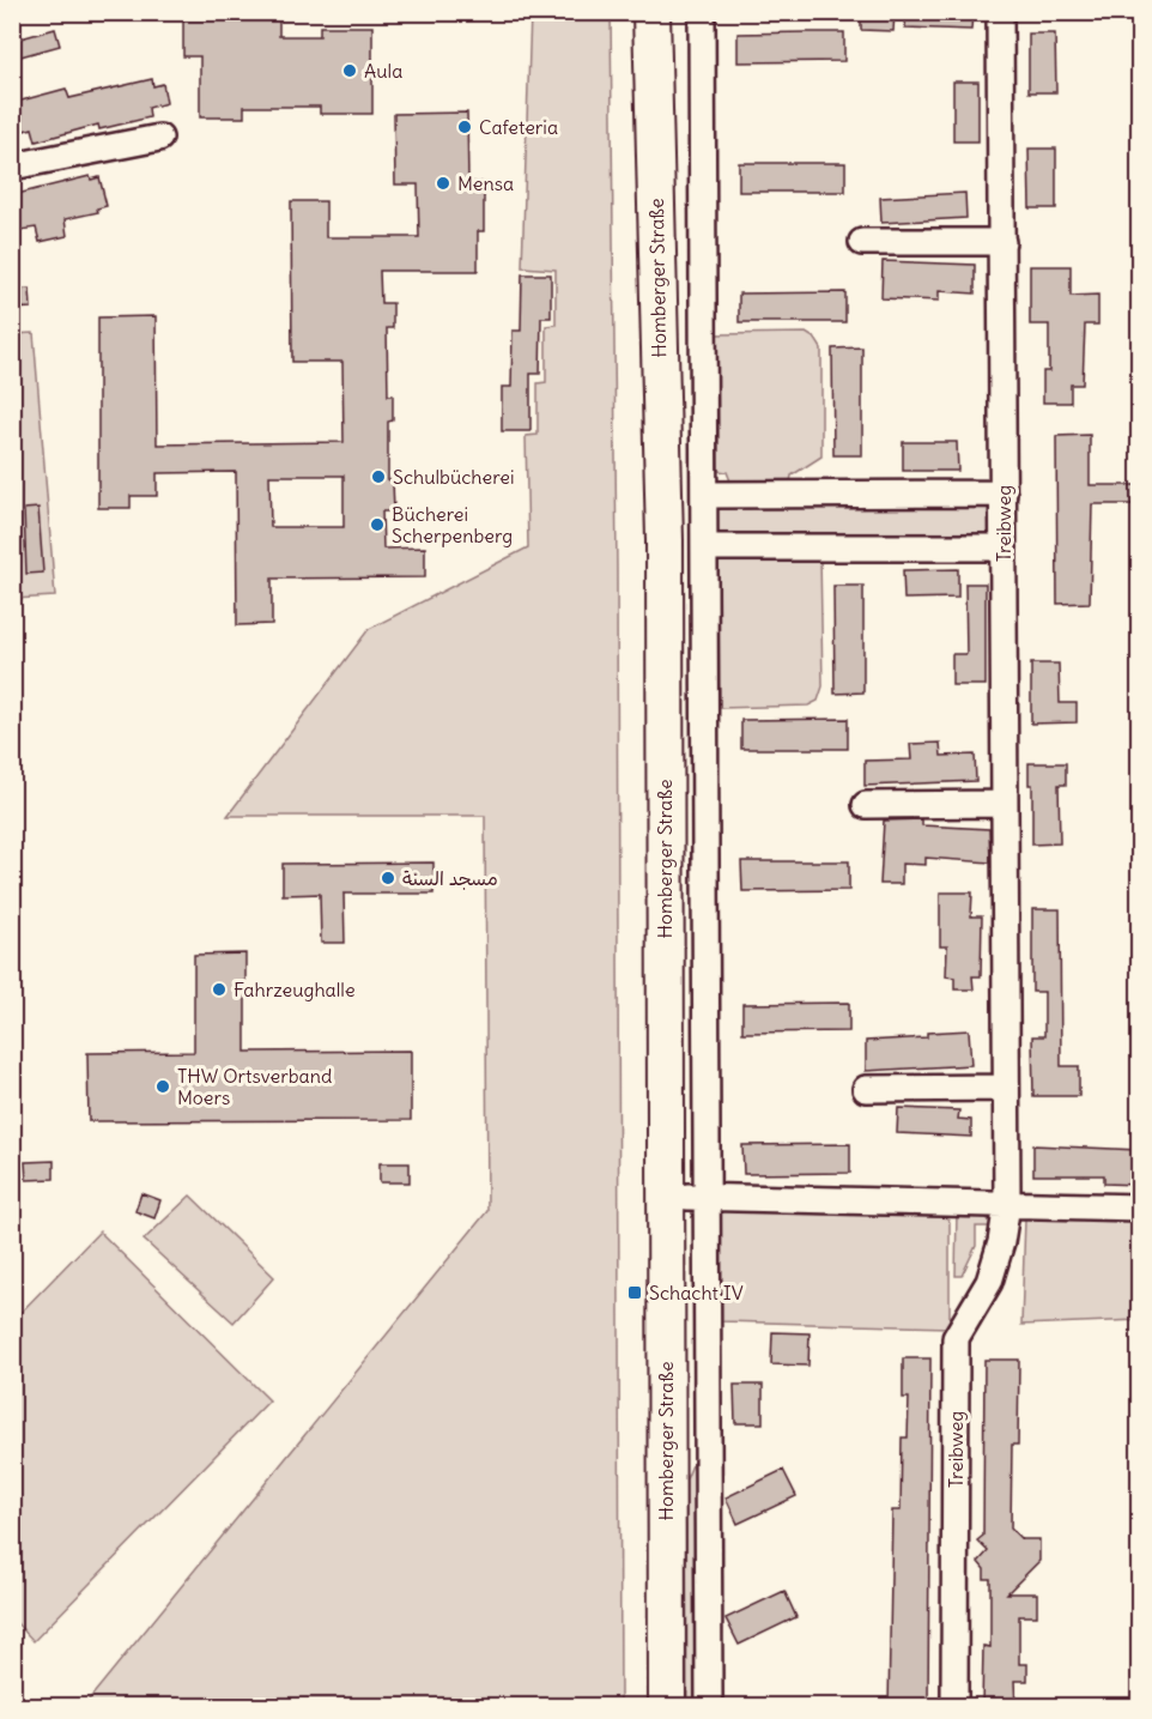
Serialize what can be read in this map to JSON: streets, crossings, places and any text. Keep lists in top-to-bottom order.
{
  "streets": {
    "main road": ["Homberger Straße"],
    "street": ["Treibweg"]
  },
  "places": {
    "other": [
      "Aula",
      "Cafeteria",
      "Mensa",
      "Schulbücherei",
      "Bücherei Scherpenberg",
      "مسجد السنة",
      "Fahrzeughalle",
      "THW Ortsverband Moers"
    ],
    "transit": ["Schacht IV"]
  }
}
